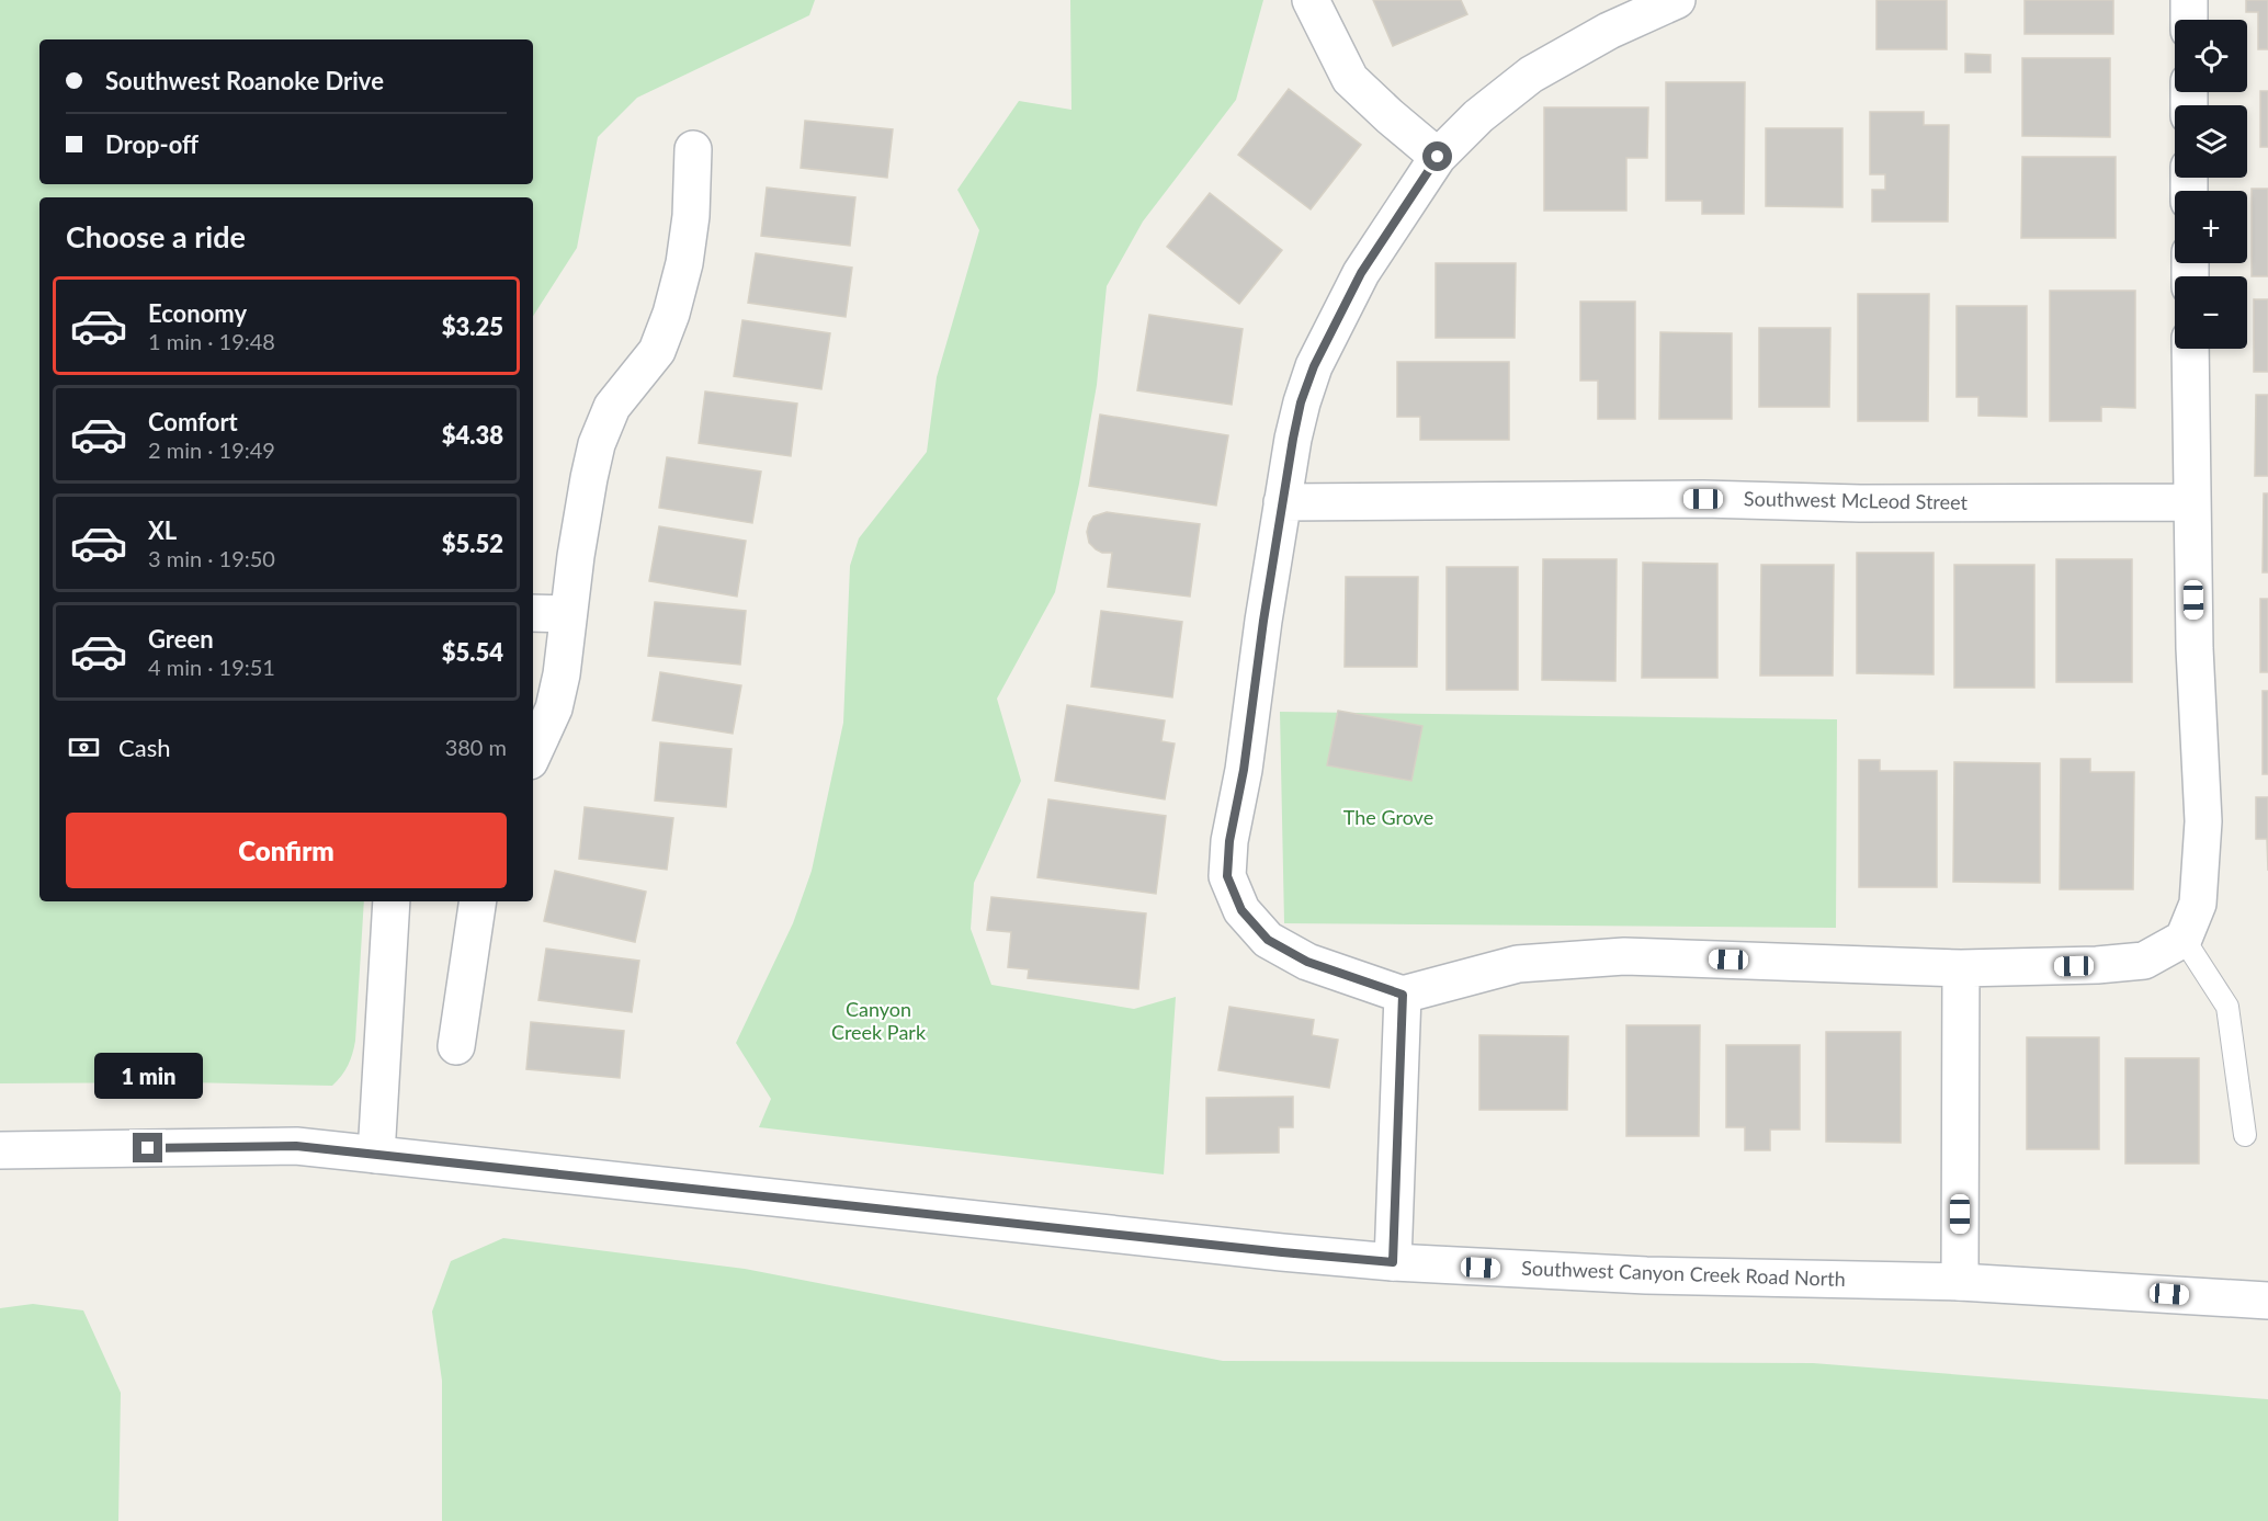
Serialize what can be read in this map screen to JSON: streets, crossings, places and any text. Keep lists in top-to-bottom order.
{
  "streets": {
    "street": ["Southwest McLeod Street", "Southwest Canyon Creek Road North"]
  },
  "parks": ["The Grove", "Canyon Creek Park"],
  "page": {
    "map_buttons": ["+", "−"],
    "banner": ["Southwest Roanoke Drive", "Drop-off"],
    "heading": "Choose a ride",
    "list": [
      {
        "name": "Economy",
        "note": "1 min · 19:48",
        "value": "$3.25"
      },
      {
        "name": "Comfort",
        "note": "2 min · 19:49",
        "value": "$4.38"
      },
      {
        "name": "XL",
        "note": "3 min · 19:50",
        "value": "$5.52"
      },
      {
        "name": "Green",
        "note": "4 min · 19:51",
        "value": "$5.54"
      }
    ],
    "pay": ["Cash", "380 m"],
    "buttons": "Confirm",
    "bubble": "1 min"
  }
}
